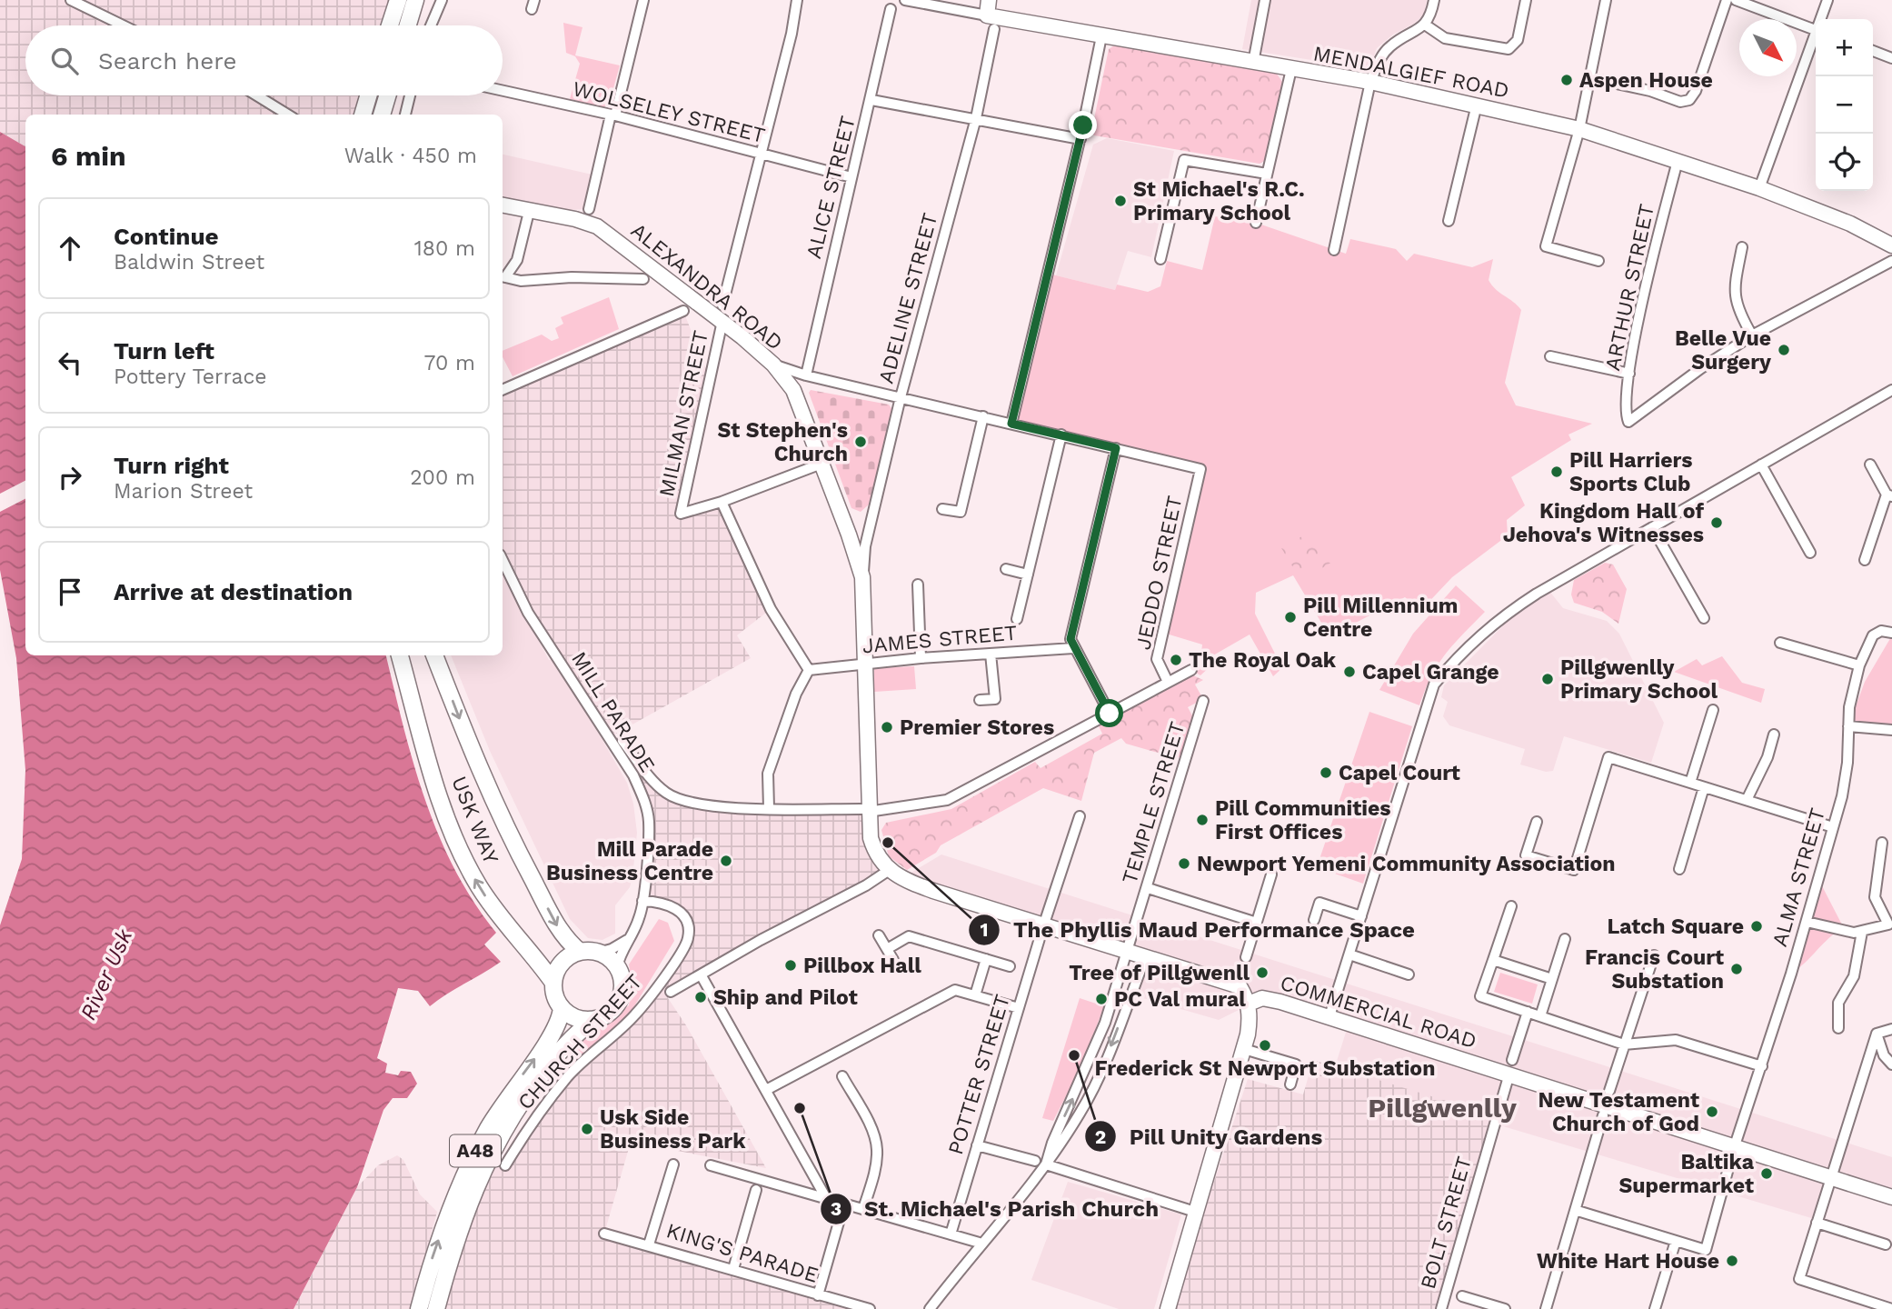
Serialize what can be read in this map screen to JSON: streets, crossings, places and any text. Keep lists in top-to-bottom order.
{
  "streets": {
    "main road": ["USK WAY", "A48"],
    "street": [
      "MENDALGIEF ROAD",
      "WOLSELEY STREET",
      "ALICE STREET",
      "ALEXANDRA ROAD",
      "ARTHUR STREET",
      "ADELINE STREET",
      "MILMAN STREET",
      "JEDDO STREET",
      "JAMES STREET",
      "MILL PARADE",
      "TEMPLE STREET",
      "ALMA STREET",
      "COMMERCIAL ROAD",
      "CHURCH STREET",
      "POTTER STREET",
      "BOLT STREET",
      "KING'S PARADE"
    ]
  },
  "crossings": [
    ["MENDALGIEF ROAD", "ARTHUR STREET"],
    ["WOLSELEY STREET", "ALICE STREET"],
    ["WOLSELEY STREET", "MILMAN STREET"],
    ["ALEXANDRA ROAD", "ADELINE STREET"],
    ["ALEXANDRA ROAD", "MILMAN STREET"],
    ["ALEXANDRA ROAD", "JAMES STREET"],
    ["ALEXANDRA ROAD", "MILL PARADE"],
    ["JEDDO STREET", "MILL PARADE"],
    ["MILL PARADE", "USK WAY"],
    ["MILL PARADE", "CHURCH STREET"],
    ["MILL PARADE", "A48"],
    ["TEMPLE STREET", "COMMERCIAL ROAD"],
    ["USK WAY", "A48"],
    ["ALMA STREET", "COMMERCIAL ROAD"],
    ["COMMERCIAL ROAD", "CHURCH STREET"],
    ["COMMERCIAL ROAD", "POTTER STREET"],
    ["COMMERCIAL ROAD", "BOLT STREET"]
  ],
  "districts": ["Pillgwenlly"],
  "water": ["River Usk"],
  "places": [
    "Aspen House",
    "St Michael's R.C. Primary School",
    "Belle Vue Surgery",
    "St Stephen's Church",
    "Pill Harriers Sports Club",
    "Kingdom Hall of Jehova's Witnesses",
    "Pill Millennium Centre",
    "The Royal Oak",
    "Capel Grange",
    "Pillgwenlly Primary School",
    "Premier Stores",
    "Capel Court",
    "Pill Communities First Offices",
    "The Phyllis Maud Performance Space",
    "Mill Parade Business Centre",
    "Newport Yemeni Community Association",
    "Latch Square",
    "Pillbox Hall",
    "Francis Court Substation",
    "Tree of Pillgwenll",
    "Ship and Pilot",
    "PC Val mural",
    "Frederick St Newport Substation",
    "Pill Unity Gardens",
    "St. Michael's Parish Church",
    "New Testament Church of God",
    "Usk Side Business Park",
    "Baltika Supermarket",
    "White Hart House"
  ],
  "north": "bottom right",
  "page": {
    "map_buttons": ["+", "−"],
    "search": "Search here",
    "heading": ["6 min", "Walk · 450 m"],
    "list": [
      ["Continue", "Baldwin Street", "180 m"],
      ["Turn left", "Pottery Terrace", "70 m"],
      ["Turn right", "Marion Street", "200 m"],
      "Arrive at destination"
    ]
  }
}
